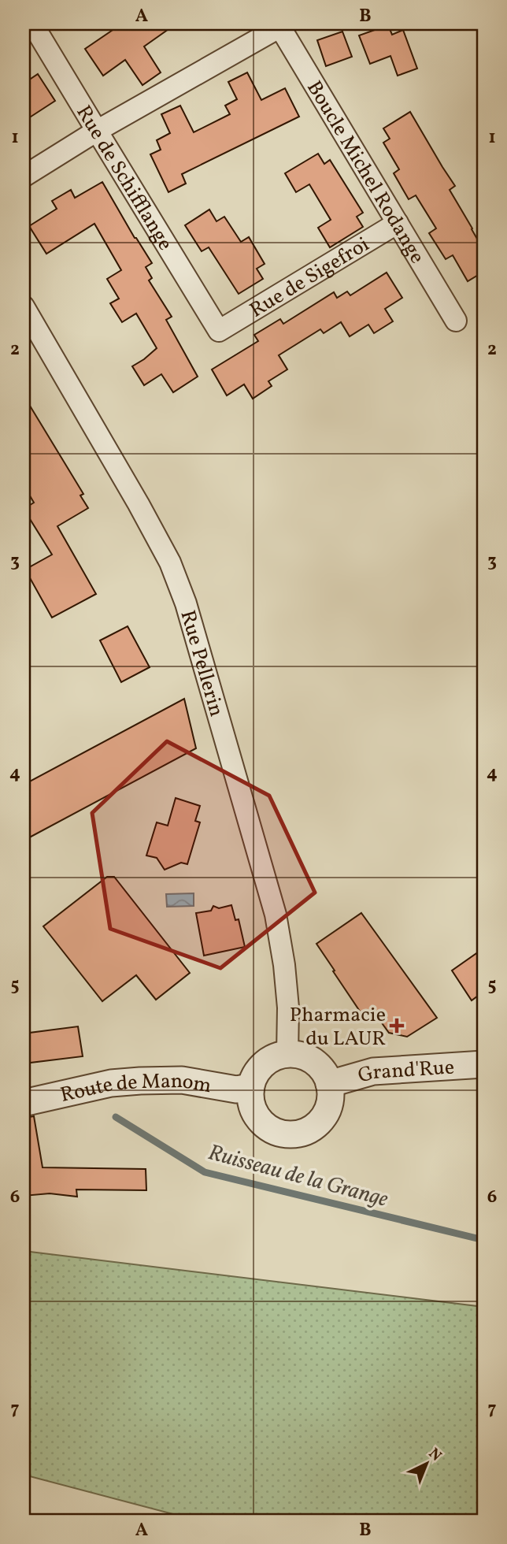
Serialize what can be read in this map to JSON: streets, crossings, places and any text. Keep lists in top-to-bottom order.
{
  "streets": {
    "street": [
      "Boucle Michel Rodange",
      "Rue de Schifflange",
      "Rue de Sigefroi",
      "Rue Pellerin",
      "Grand'Rue",
      "Route de Manom"
    ]
  },
  "crossings": [
    ["Boucle Michel Rodange", "Rue de Sigefroi"],
    ["Rue de Schifflange", "Rue de Sigefroi"],
    ["Rue Pellerin", "Grand'Rue"],
    ["Rue Pellerin", "Route de Manom"],
    ["Grand'Rue", "Route de Manom"]
  ],
  "water": ["Ruisseau de la Grange"],
  "places": {
    "health": ["Pharmacie du LAUR"]
  },
  "north": "top right",
  "grid": {
    "columns": ["A", "B"],
    "rows": [
      "1",
      "2",
      "3",
      "4",
      "5",
      "6",
      "7"
    ]
  }
}
